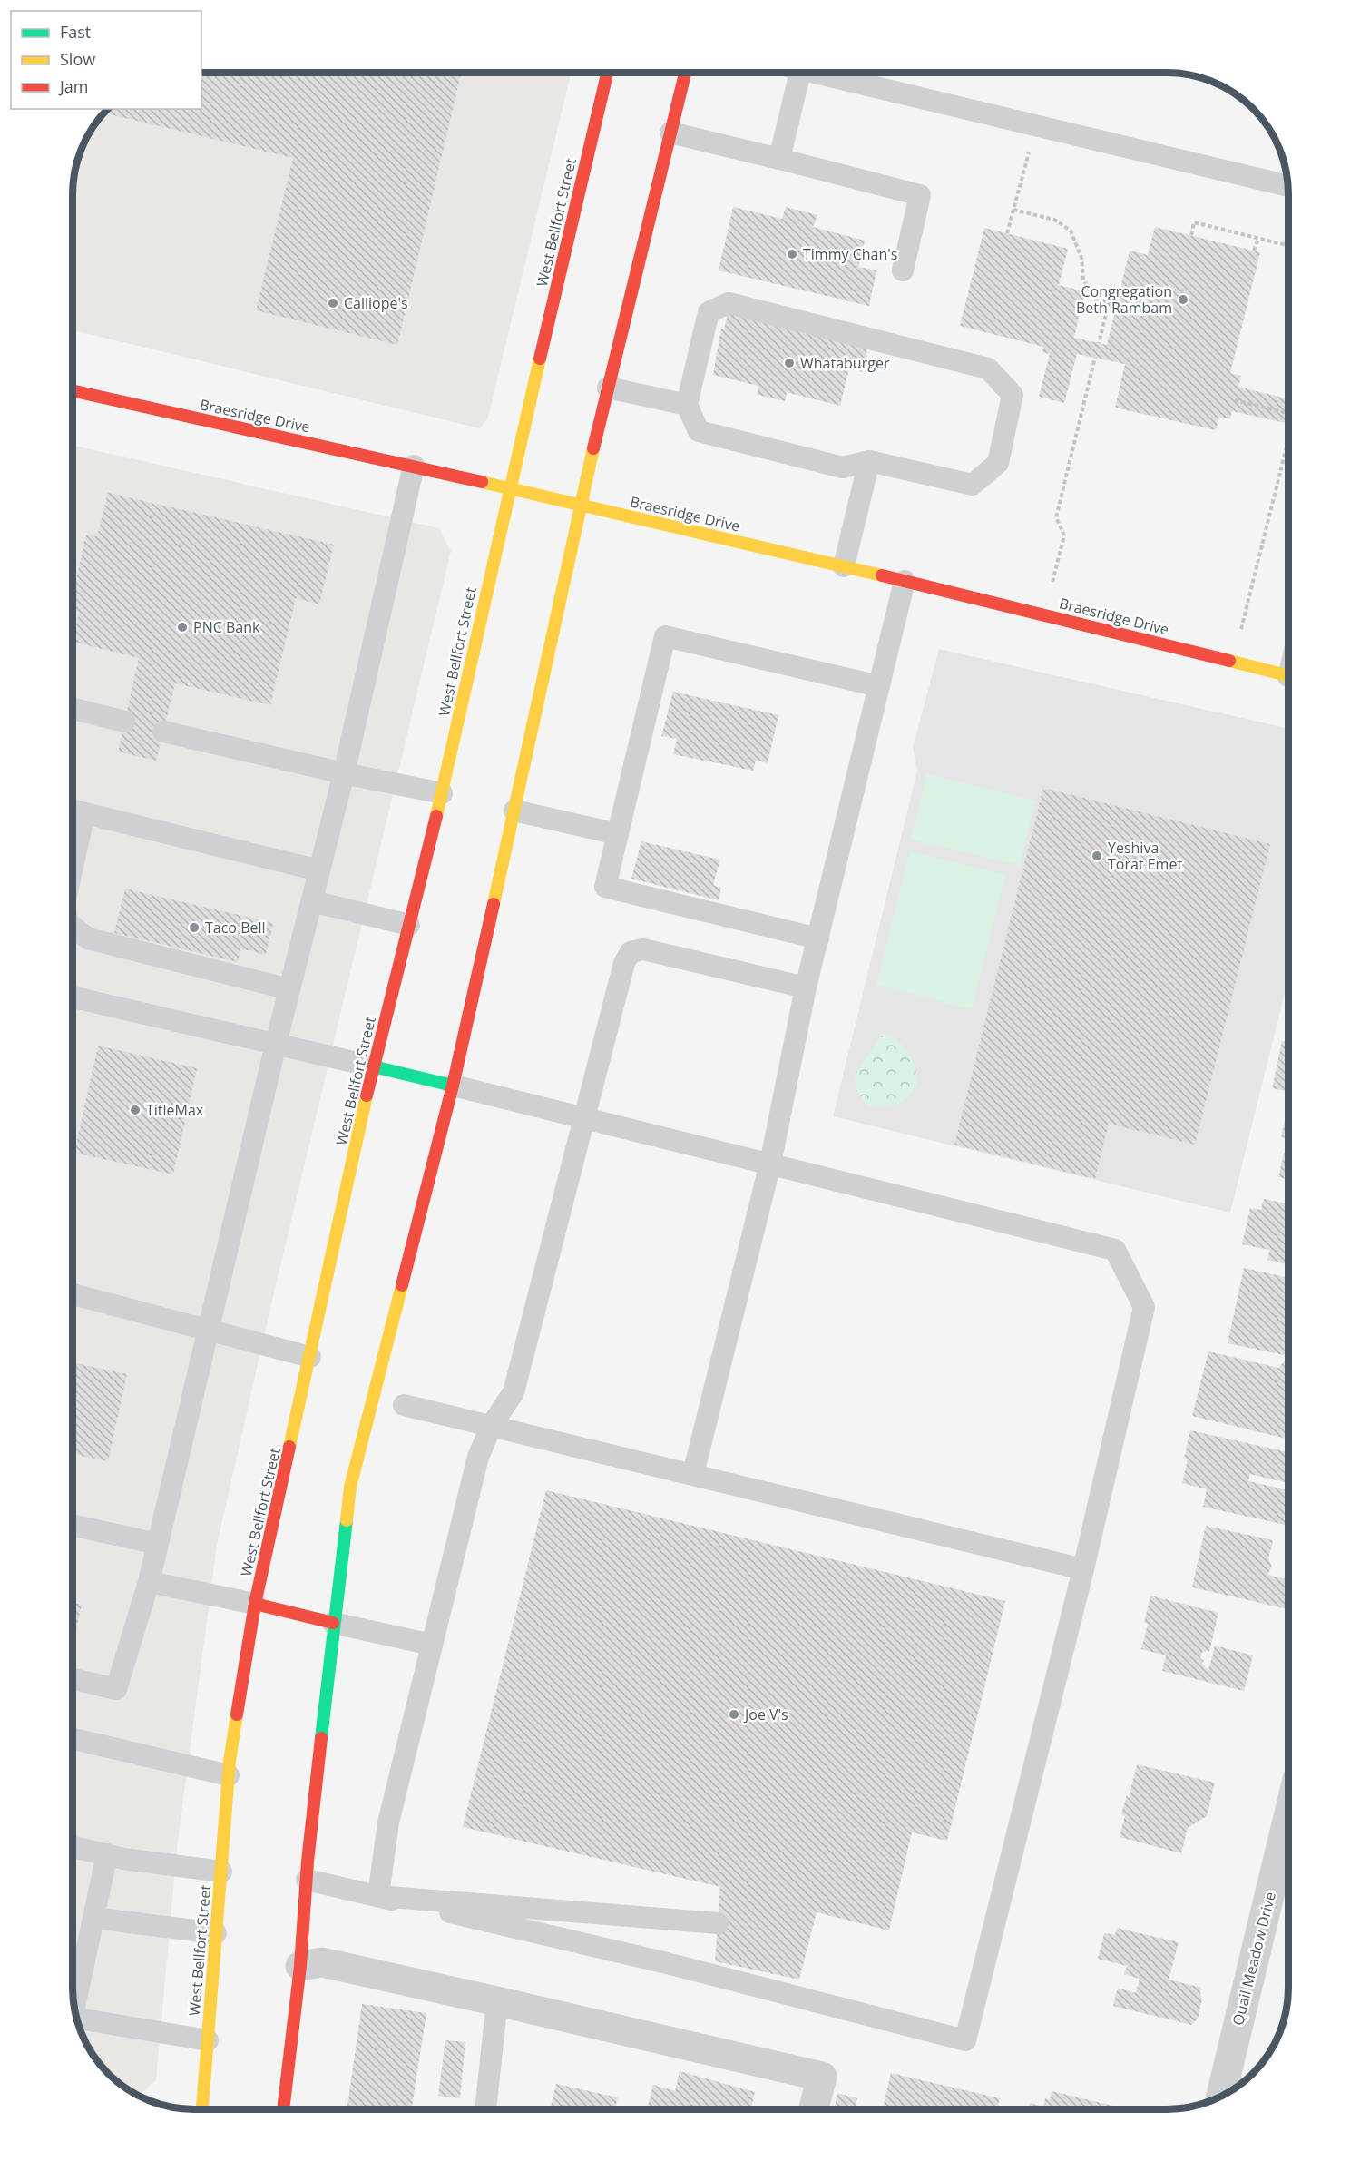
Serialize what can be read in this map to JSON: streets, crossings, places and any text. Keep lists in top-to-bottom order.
{
  "streets": {
    "main road": ["West Bellfort Street", "Braesridge Drive"],
    "street": ["Quail Meadow Drive"]
  },
  "crossings": [
    ["West Bellfort Street", "Braesridge Drive"]
  ],
  "places": [
    "Timmy Chan's",
    "Congregation Beth Rambam",
    "Calliope's",
    "Whataburger",
    "PNC Bank",
    "Yeshiva Torat Emet",
    "Taco Bell",
    "TitleMax",
    "Joe V's"
  ],
  "legend": ["Fast", "Slow", "Jam"]
}
